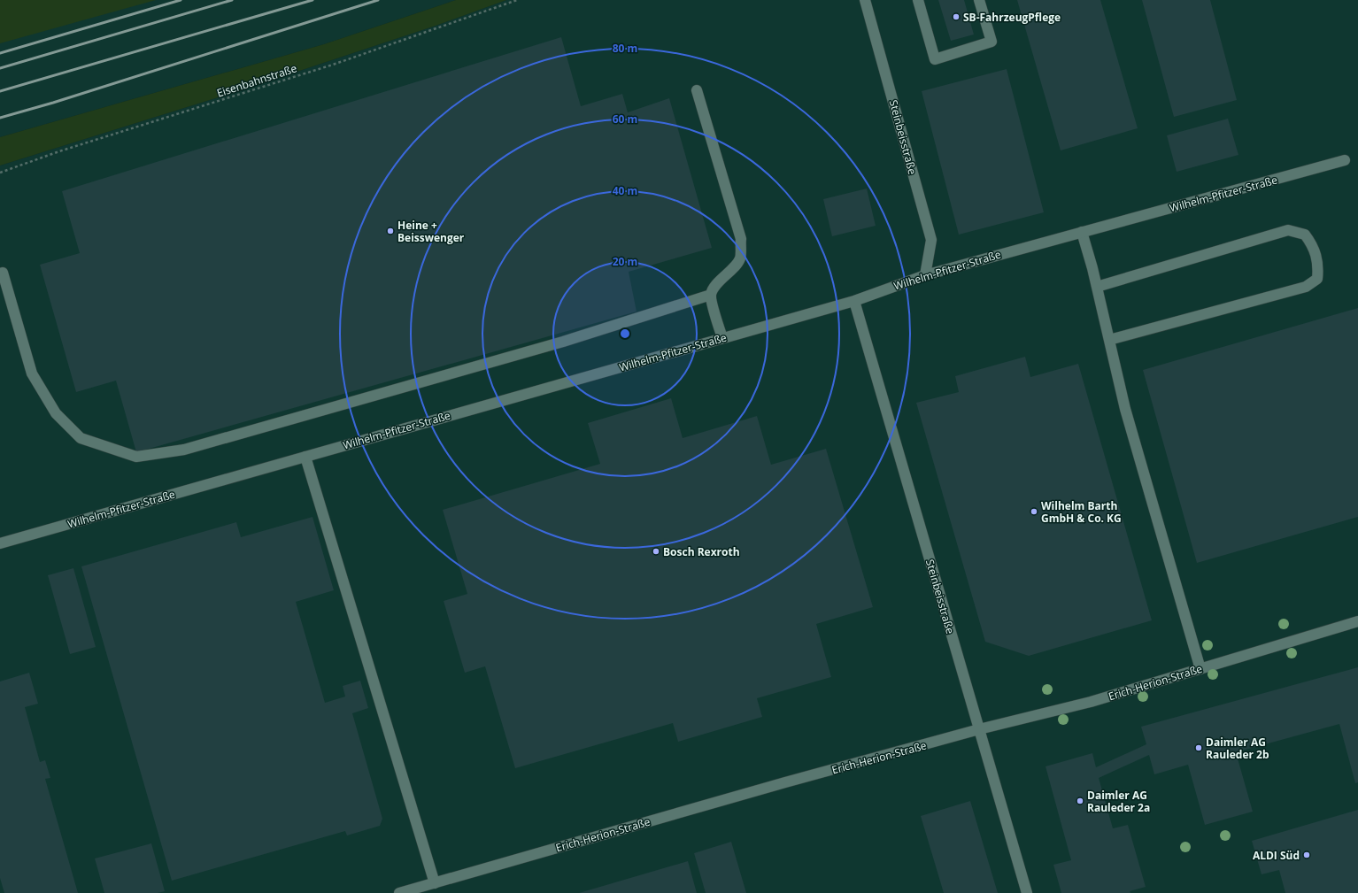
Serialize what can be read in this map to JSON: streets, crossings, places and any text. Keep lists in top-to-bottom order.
{
  "streets": {
    "street": ["Steinbeisstraße", "Wilhelm-Pfitzer-Straße", "Erich-Herion-Straße"],
    "path": ["Eisenbahnstraße"]
  },
  "crossings": [
    ["Steinbeisstraße", "Wilhelm-Pfitzer-Straße"],
    ["Steinbeisstraße", "Erich-Herion-Straße"]
  ],
  "places": [
    "SB-FahrzeugPflege",
    "Heine + Beisswenger",
    "Wilhelm Barth GmbH & Co. KG",
    "Bosch Rexroth",
    "Daimler AG Rauleder 2b",
    "Daimler AG Rauleder 2a",
    "ALDI Süd"
  ],
  "rings": [
    "80 m",
    "60 m",
    "40 m",
    "20 m"
  ]
}
